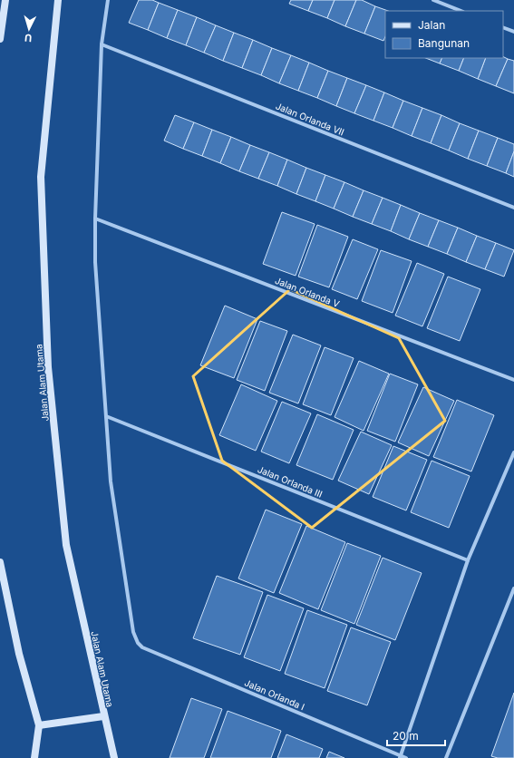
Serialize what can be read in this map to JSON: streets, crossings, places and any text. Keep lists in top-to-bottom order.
{
  "streets": {
    "main road": ["Jalan Alam Utama"],
    "street": [
      "Jalan Orlanda VII",
      "Jalan Orlanda V",
      "Jalan Orlanda III",
      "Jalan Orlanda I"
    ]
  },
  "crossings": [
    ["Jalan Orlanda III", "Jalan Orlanda I"]
  ],
  "legend": ["Jalan", "Bangunan"],
  "scale_bar": "20 m",
  "north": "bottom"
}
